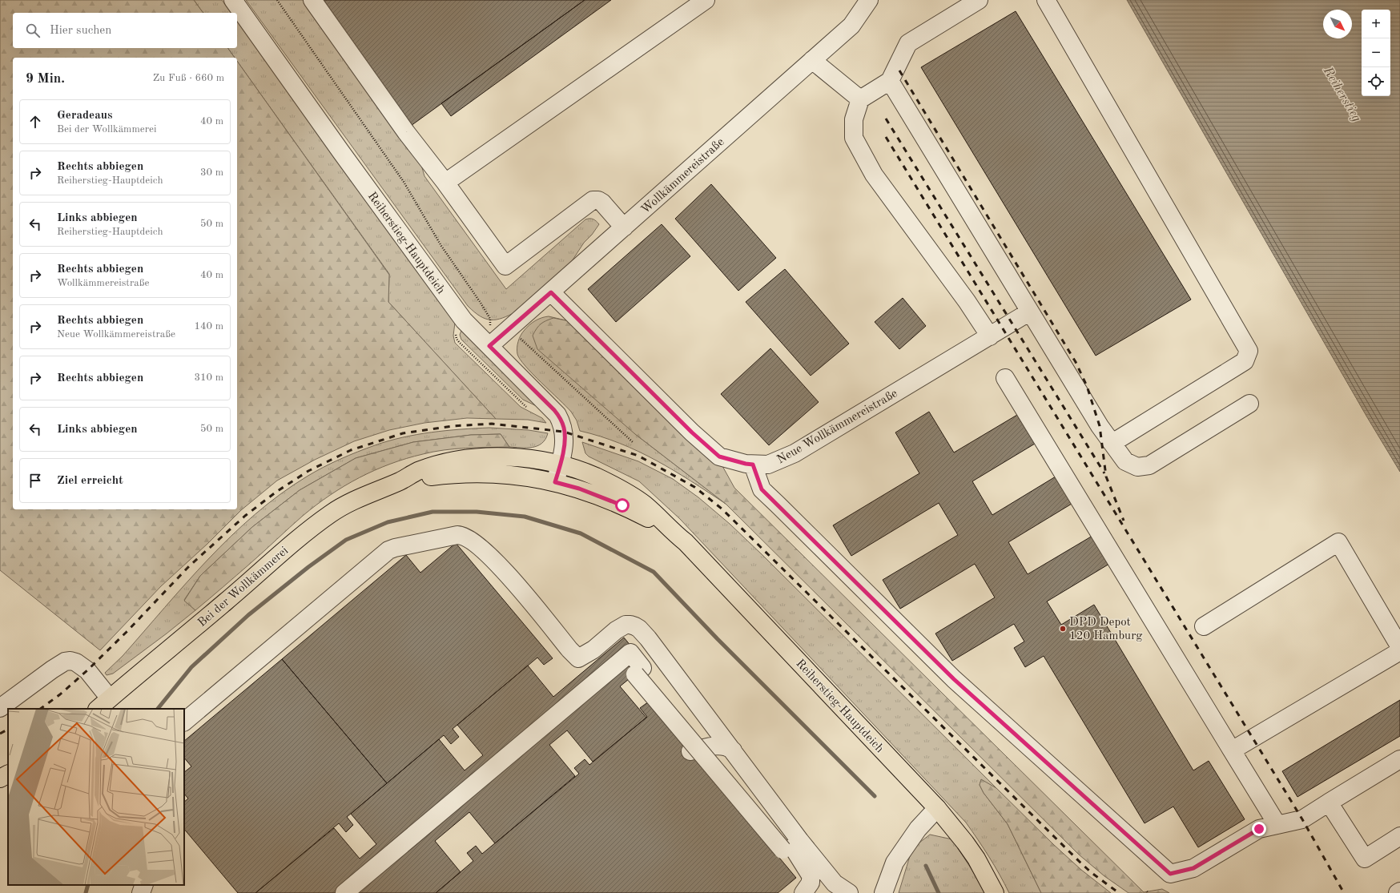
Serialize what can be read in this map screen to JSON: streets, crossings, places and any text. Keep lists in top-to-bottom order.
{
  "streets": {
    "main road": ["Reiherstieg-Hauptdeich", "Bei der Wollkämmerei"],
    "street": ["Wollkämmereistraße", "Neue Wollkämmereistraße"]
  },
  "crossings": [
    ["Wollkämmereistraße", "Reiherstieg-Hauptdeich"],
    ["Wollkämmereistraße", "Neue Wollkämmereistraße"],
    ["Reiherstieg-Hauptdeich", "Bei der Wollkämmerei"]
  ],
  "water": ["Reiherstieg"],
  "places": ["DPD Depot 120 Hamburg"],
  "north": "bottom right",
  "page": {
    "map_buttons": ["+", "−"],
    "search": "Hier suchen",
    "heading": ["9 Min.", "Zu Fuß · 660 m"],
    "list": [
      ["Geradeaus", "Bei der Wollkämmerei", "40 m"],
      ["Rechts abbiegen", "Reiherstieg-Hauptdeich", "30 m"],
      ["Links abbiegen", "Reiherstieg-Hauptdeich", "50 m"],
      ["Rechts abbiegen", "Wollkämmereistraße", "40 m"],
      ["Rechts abbiegen", "Neue Wollkämmereistraße", "140 m"],
      ["Rechts abbiegen", "310 m"],
      ["Links abbiegen", "50 m"],
      "Ziel erreicht"
    ]
  }
}
